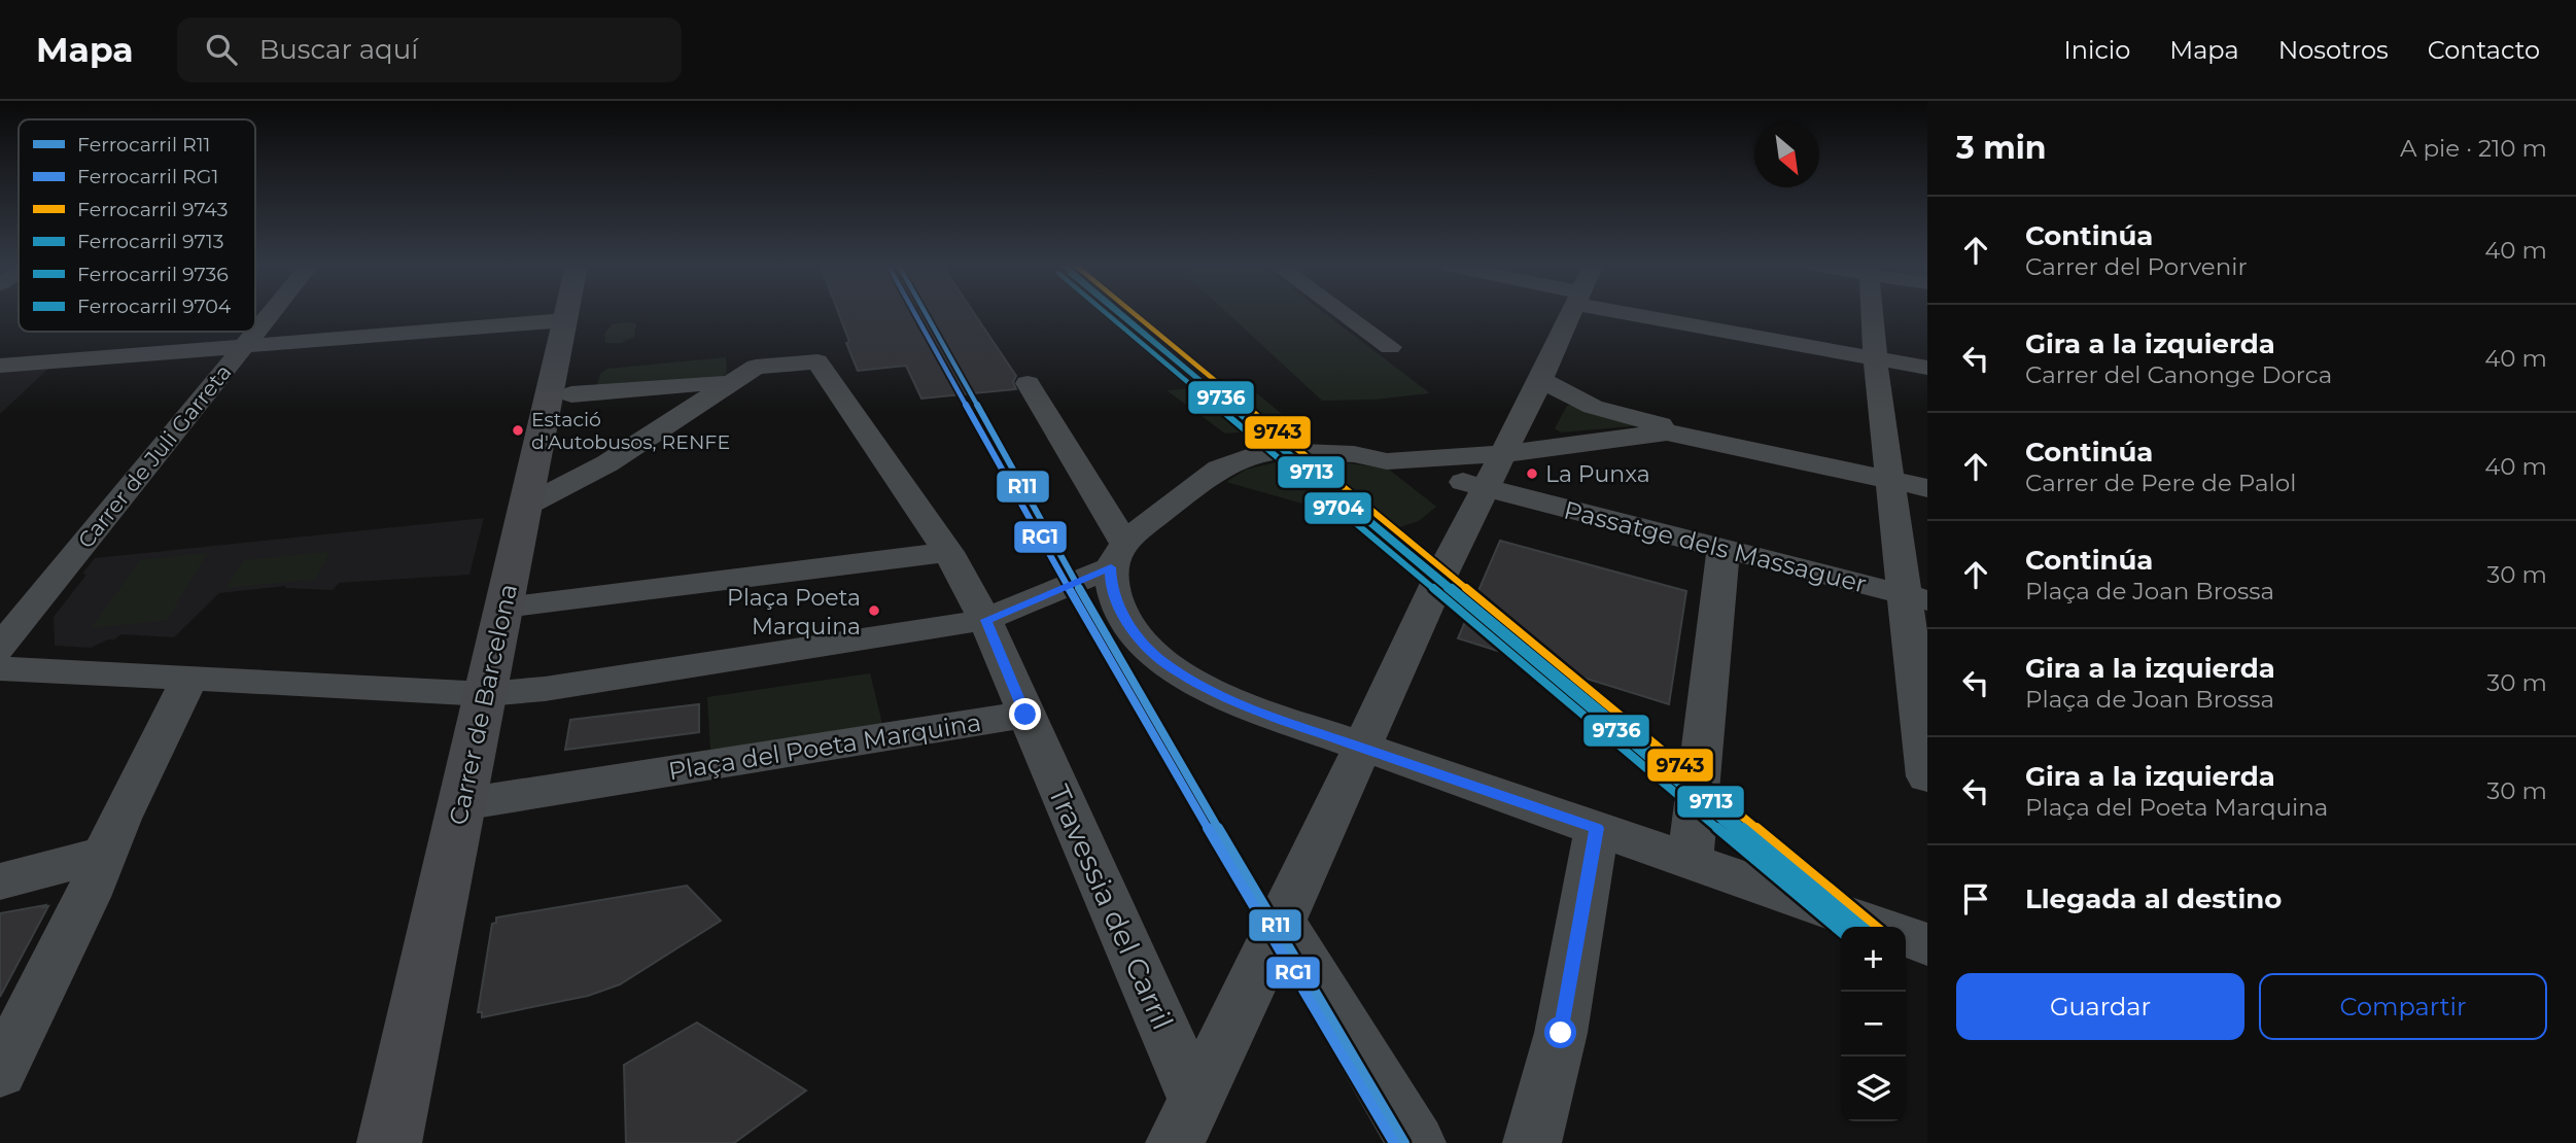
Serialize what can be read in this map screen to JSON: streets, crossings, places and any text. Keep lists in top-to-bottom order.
{
  "streets": {
    "main road": ["Carrer de Barcelona"],
    "street": [
      "Carrer de Juli Garreta",
      "Passatge dels Massaguer",
      "Plaça del Poeta Marquina",
      "Travessia del Carril"
    ]
  },
  "crossings": [
    ["Carrer de Barcelona", "Plaça del Poeta Marquina"],
    ["Plaça del Poeta Marquina", "Travessia del Carril"]
  ],
  "places": ["Estació d'Autobusos, RENFE", "La Punxa", "Plaça Poeta Marquina"],
  "lines": [
    "rail line R11",
    "rail line RG1",
    "rail line 9743",
    "rail line 9713",
    "rail line 9736",
    "rail line 9704"
  ],
  "legend": [
    "Ferrocarril R11",
    "Ferrocarril RG1",
    "Ferrocarril 9743",
    "Ferrocarril 9713",
    "Ferrocarril 9736",
    "Ferrocarril 9704"
  ],
  "north": "bottom right",
  "page": {
    "header": "Mapa",
    "search": "Buscar aquí",
    "nav": [
      "Inicio",
      "Mapa",
      "Nosotros",
      "Contacto"
    ],
    "heading": ["3 min", "A pie · 210 m"],
    "list": [
      ["Continúa", "Carrer del Porvenir", "40 m"],
      ["Gira a la izquierda", "Carrer del Canonge Dorca", "40 m"],
      ["Continúa", "Carrer de Pere de Palol", "40 m"],
      ["Continúa", "Plaça de Joan Brossa", "30 m"],
      ["Gira a la izquierda", "Plaça de Joan Brossa", "30 m"],
      ["Gira a la izquierda", "Plaça del Poeta Marquina", "30 m"],
      "Llegada al destino"
    ],
    "map_buttons": ["+", "−"],
    "buttons": ["Guardar", "Compartir"]
  }
}
